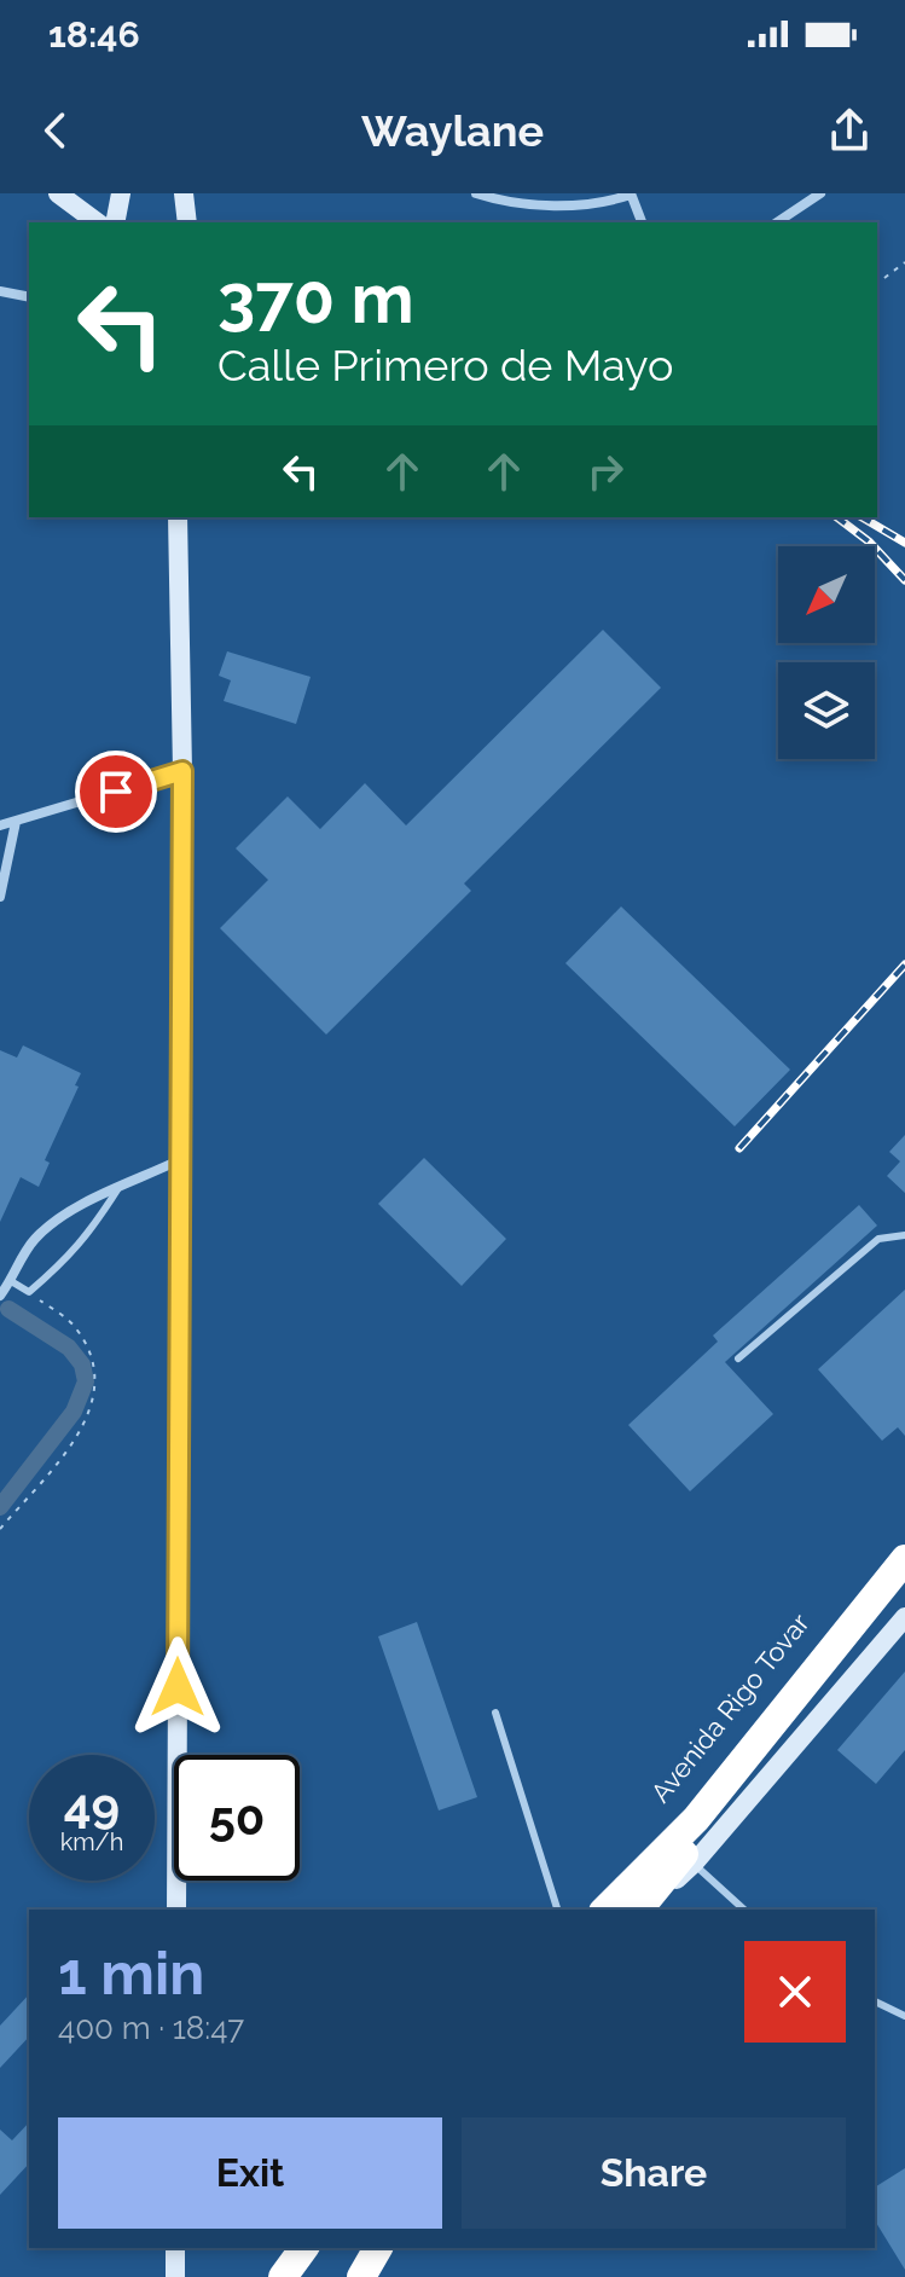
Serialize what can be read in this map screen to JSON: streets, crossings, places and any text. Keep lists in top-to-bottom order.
{
  "streets": {
    "highway": ["Avenida Rigo Tovar"]
  },
  "north": "bottom left",
  "page": {
    "status": "18:46",
    "header": "Waylane",
    "turn": ["370 m", "Calle Primero de Mayo"],
    "speed": "49 km/h",
    "limit": "50",
    "heading": ["1 min", "400 m · 18:47"],
    "buttons": ["Exit", "Share"]
  }
}
